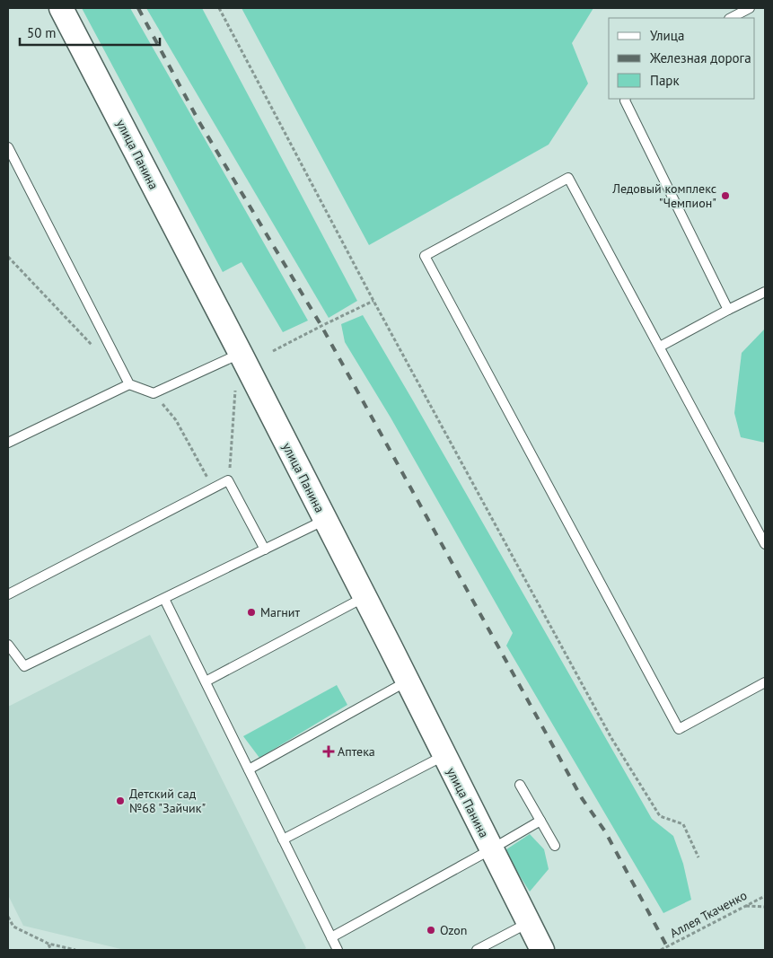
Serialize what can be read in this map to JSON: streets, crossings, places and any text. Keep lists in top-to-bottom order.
{
  "streets": {
    "street": ["улица Панина"],
    "path": ["Аллея Ткаченко"]
  },
  "places": {
    "other": [
      "Ледовый комплекс \"Чемпион\"",
      "Магнит",
      "Детский сад №68 \"Зайчик\"",
      "Ozon"
    ],
    "health": ["Аптека"]
  },
  "legend": ["Улица", "Железная дорога", "Парк"],
  "scale_bar": "50 m"
}
